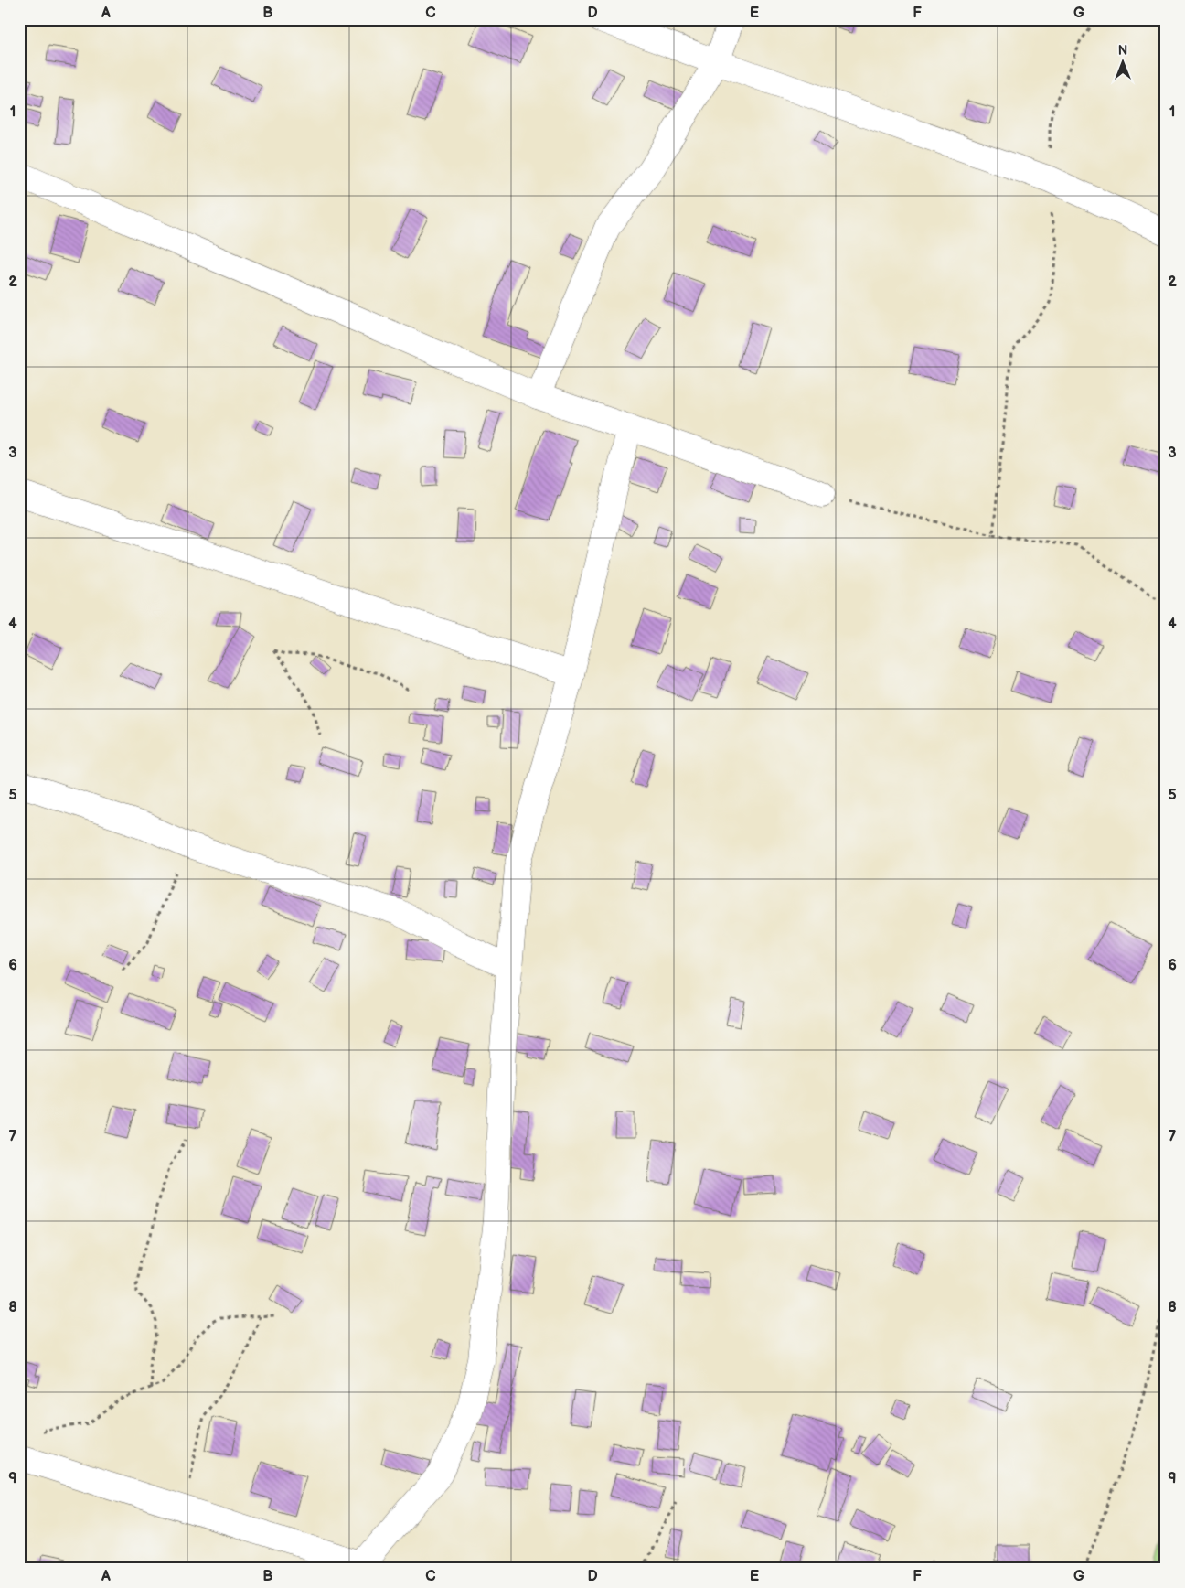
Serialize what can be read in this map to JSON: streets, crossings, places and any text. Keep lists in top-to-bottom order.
{
  "north": "top",
  "grid": {
    "columns": [
      "A",
      "B",
      "C",
      "D",
      "E",
      "F",
      "G"
    ],
    "rows": [
      "1",
      "2",
      "3",
      "4",
      "5",
      "6",
      "7",
      "8",
      "9"
    ]
  }
}
